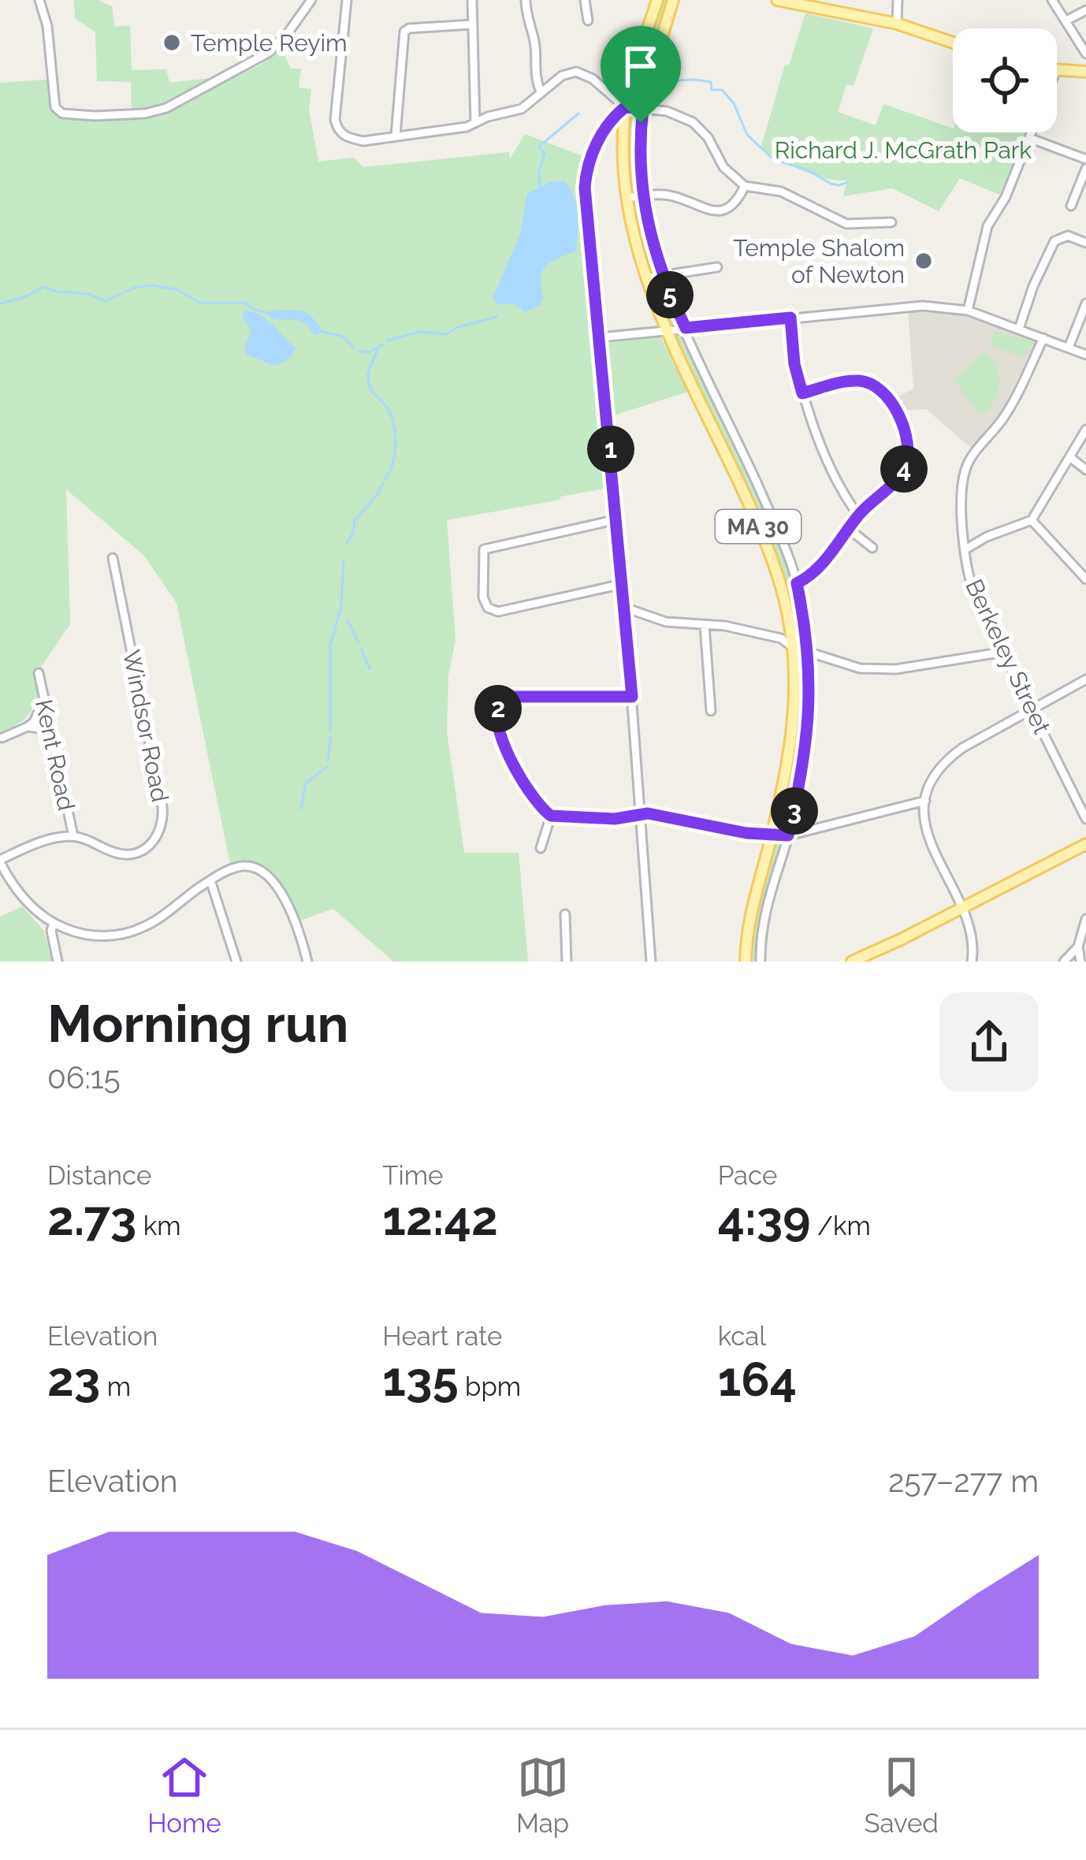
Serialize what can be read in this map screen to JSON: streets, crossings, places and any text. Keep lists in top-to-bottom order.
{
  "streets": {
    "main road": ["MA 30"],
    "street": ["Berkeley Street", "Windsor Road", "Kent Road"]
  },
  "crossings": [
    ["Windsor Road", "Kent Road"]
  ],
  "parks": ["Richard J. McGrath Park"],
  "places": ["Temple Reyim", "Temple Shalom of Newton"],
  "page": {
    "pins": [
      "5",
      "1",
      "4",
      "2",
      "3"
    ],
    "heading": ["Morning run", "06:15"],
    "stats": [
      ["Distance", "2.73 km"],
      ["Time", "12:42"],
      ["Pace", "4:39 /km"],
      ["Elevation", "23 m"],
      ["Heart rate", "135 bpm"],
      ["kcal", "164"]
    ],
    "chart": ["Elevation", "257–277 m"],
    "tabs": ["Home", "Map", "Saved"]
  }
}
